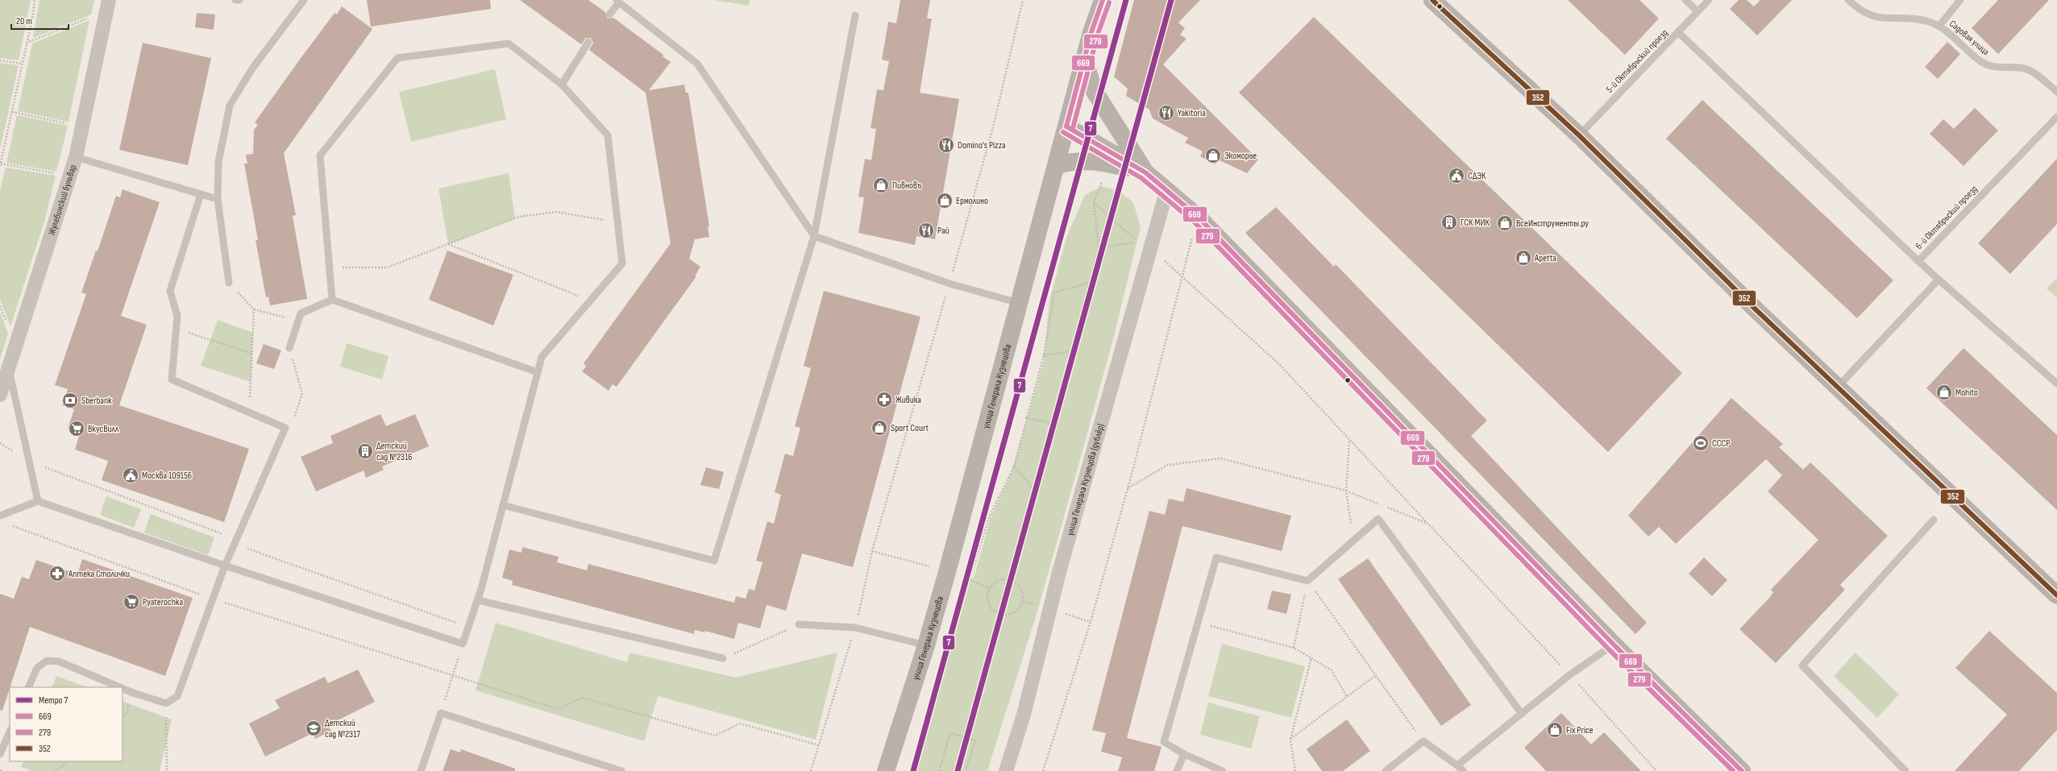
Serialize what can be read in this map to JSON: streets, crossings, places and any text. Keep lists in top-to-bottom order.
{
  "streets": {
    "main road": ["улица Генерала Кузнецова"],
    "street": ["Жулебинский бульвар", "улица Генерала Кузнецова (дублёр)"],
    "lane": ["Садовая улица", "5-й Октябрьский проезд", "6-й Октябрьский проезд"]
  },
  "places": {
    "restaurant": ["Yakitoria", "Domino's Pizza", "Рай"],
    "shop": [
      "Экоморье",
      "Пивновъ",
      "Ермолино",
      "ВсеИнструменты.ру",
      "Apetta",
      "Mohito",
      "Sport Court",
      "Fix Price"
    ],
    "public building": ["СДЭК", "Москва 109156"],
    "building": ["ГСК МИК", "Детский сад №2316"],
    "pharmacy": ["Живика", "Аптека Столички"],
    "bank": ["Sberbank"],
    "supermarket": ["ВкусВилл", "Pyaterochka"],
    "sports": ["СССР"],
    "school or university": ["Детский сад №2317"]
  },
  "lines": [
    "metro line 7",
    "transit line 669",
    "transit line 352",
    "transit line 279"
  ],
  "legend": [
    "Метро 7",
    "669",
    "279",
    "352"
  ],
  "scale_bar": "20 m"
}
